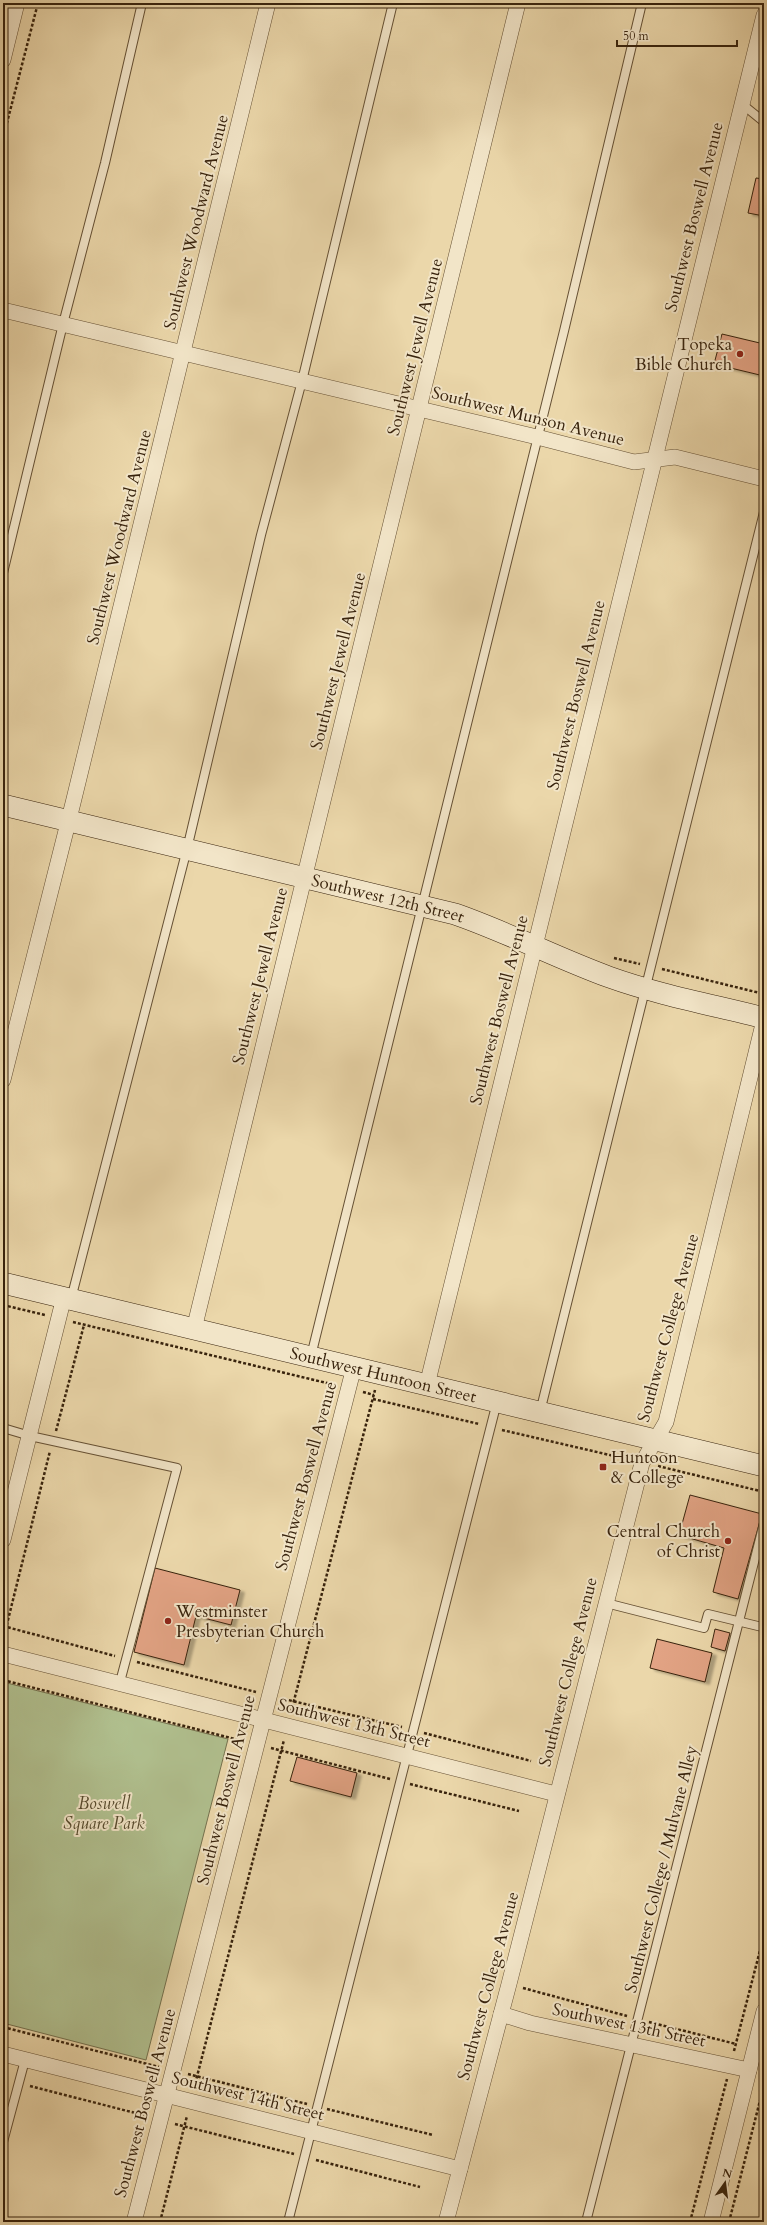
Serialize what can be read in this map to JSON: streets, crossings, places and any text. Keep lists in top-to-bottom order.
{
  "streets": {
    "main road": ["Southwest 12th Street", "Southwest Huntoon Street"],
    "street": [
      "Southwest Boswell Avenue",
      "Southwest Woodward Avenue",
      "Southwest Jewell Avenue",
      "Southwest Munson Avenue",
      "Southwest College Avenue",
      "Southwest 13th Street",
      "Southwest 14th Street"
    ],
    "lane": ["Southwest College / Mulvane Alley"]
  },
  "crossings": [
    ["Southwest Boswell Avenue", "Southwest Munson Avenue"],
    ["Southwest Boswell Avenue", "Southwest 12th Street"],
    ["Southwest Boswell Avenue", "Southwest Huntoon Street"],
    ["Southwest Boswell Avenue", "Southwest 13th Street"],
    ["Southwest Boswell Avenue", "Southwest 14th Street"],
    ["Southwest Woodward Avenue", "Southwest Munson Avenue"],
    ["Southwest Woodward Avenue", "Southwest 12th Street"],
    ["Southwest Jewell Avenue", "Southwest Munson Avenue"],
    ["Southwest Jewell Avenue", "Southwest 12th Street"],
    ["Southwest Jewell Avenue", "Southwest Huntoon Street"],
    ["Southwest 12th Street", "Southwest College Avenue"],
    ["Southwest College Avenue", "Southwest Huntoon Street"],
    ["Southwest College Avenue", "Southwest 13th Street"],
    ["Southwest College Avenue", "Southwest 14th Street"],
    ["Southwest 13th Street", "Southwest College / Mulvane Alley"]
  ],
  "parks": ["Boswell Square Park"],
  "places": {
    "other": ["Topeka Bible Church", "Central Church of Christ", "Westminster Presbyterian Church"],
    "transit": ["Huntoon & College"]
  },
  "scale_bar": "50 m",
  "north": "top"
}
